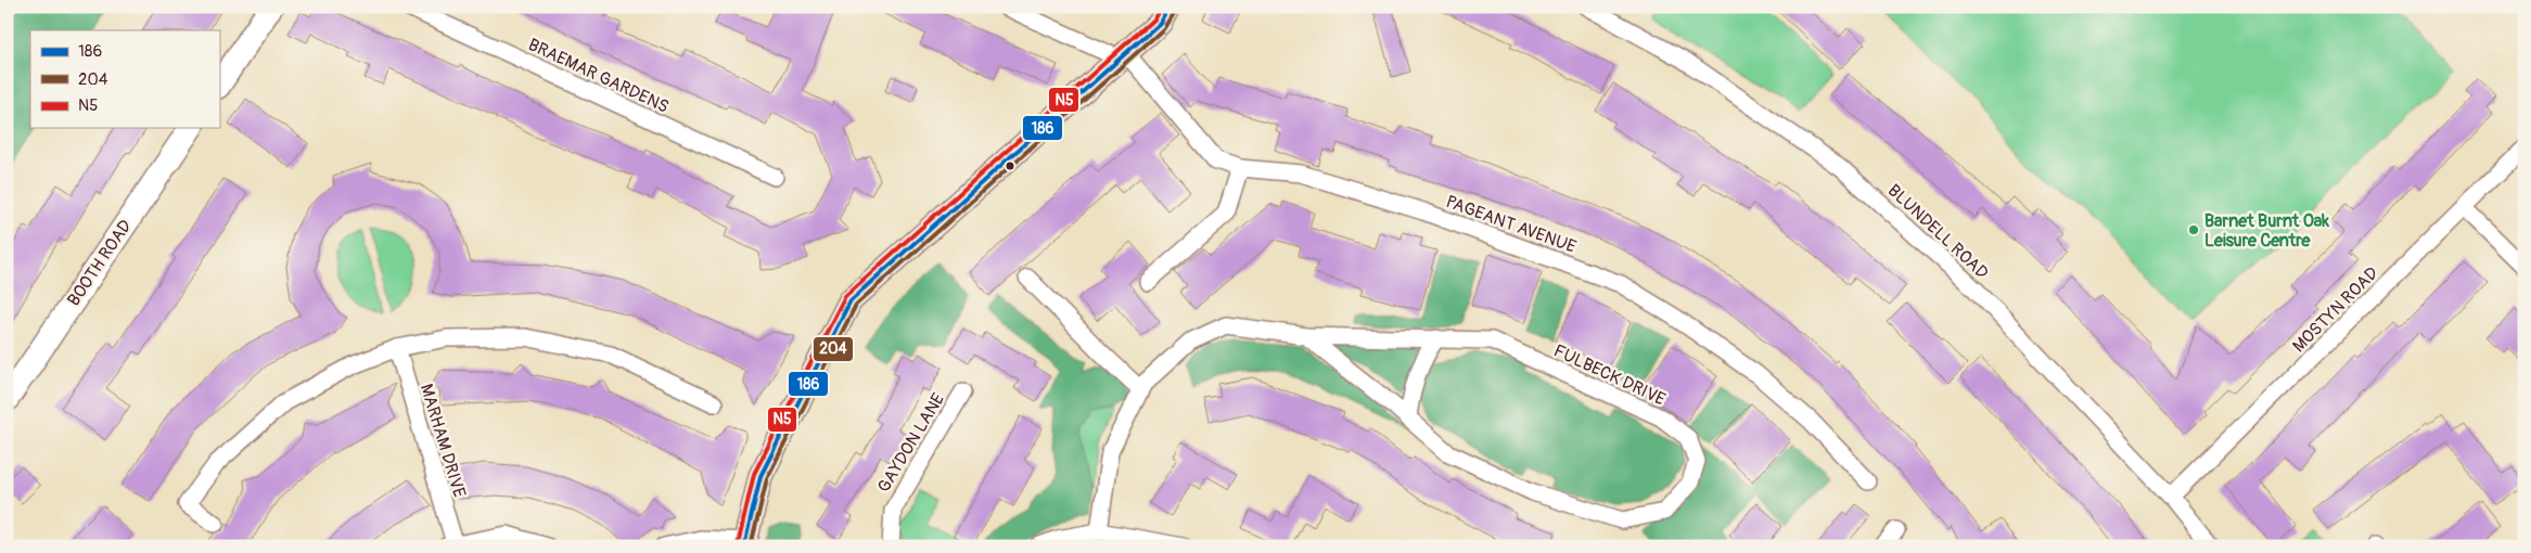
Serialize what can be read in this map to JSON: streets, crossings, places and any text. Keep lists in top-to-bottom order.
{
  "streets": {
    "street": [
      "BRAEMAR GARDENS",
      "PAGEANT AVENUE",
      "BLUNDELL ROAD",
      "BOOTH ROAD",
      "MOSTYN ROAD",
      "FULBECK DRIVE",
      "MARHAM DRIVE",
      "GAYDON LANE"
    ]
  },
  "crossings": [
    ["BLUNDELL ROAD", "MOSTYN ROAD"]
  ],
  "places": ["Barnet Burnt Oak Leisure Centre"],
  "lines": ["transit line 186", "transit line N5", "transit line 204"],
  "legend": ["186", "204", "N5"]
}
